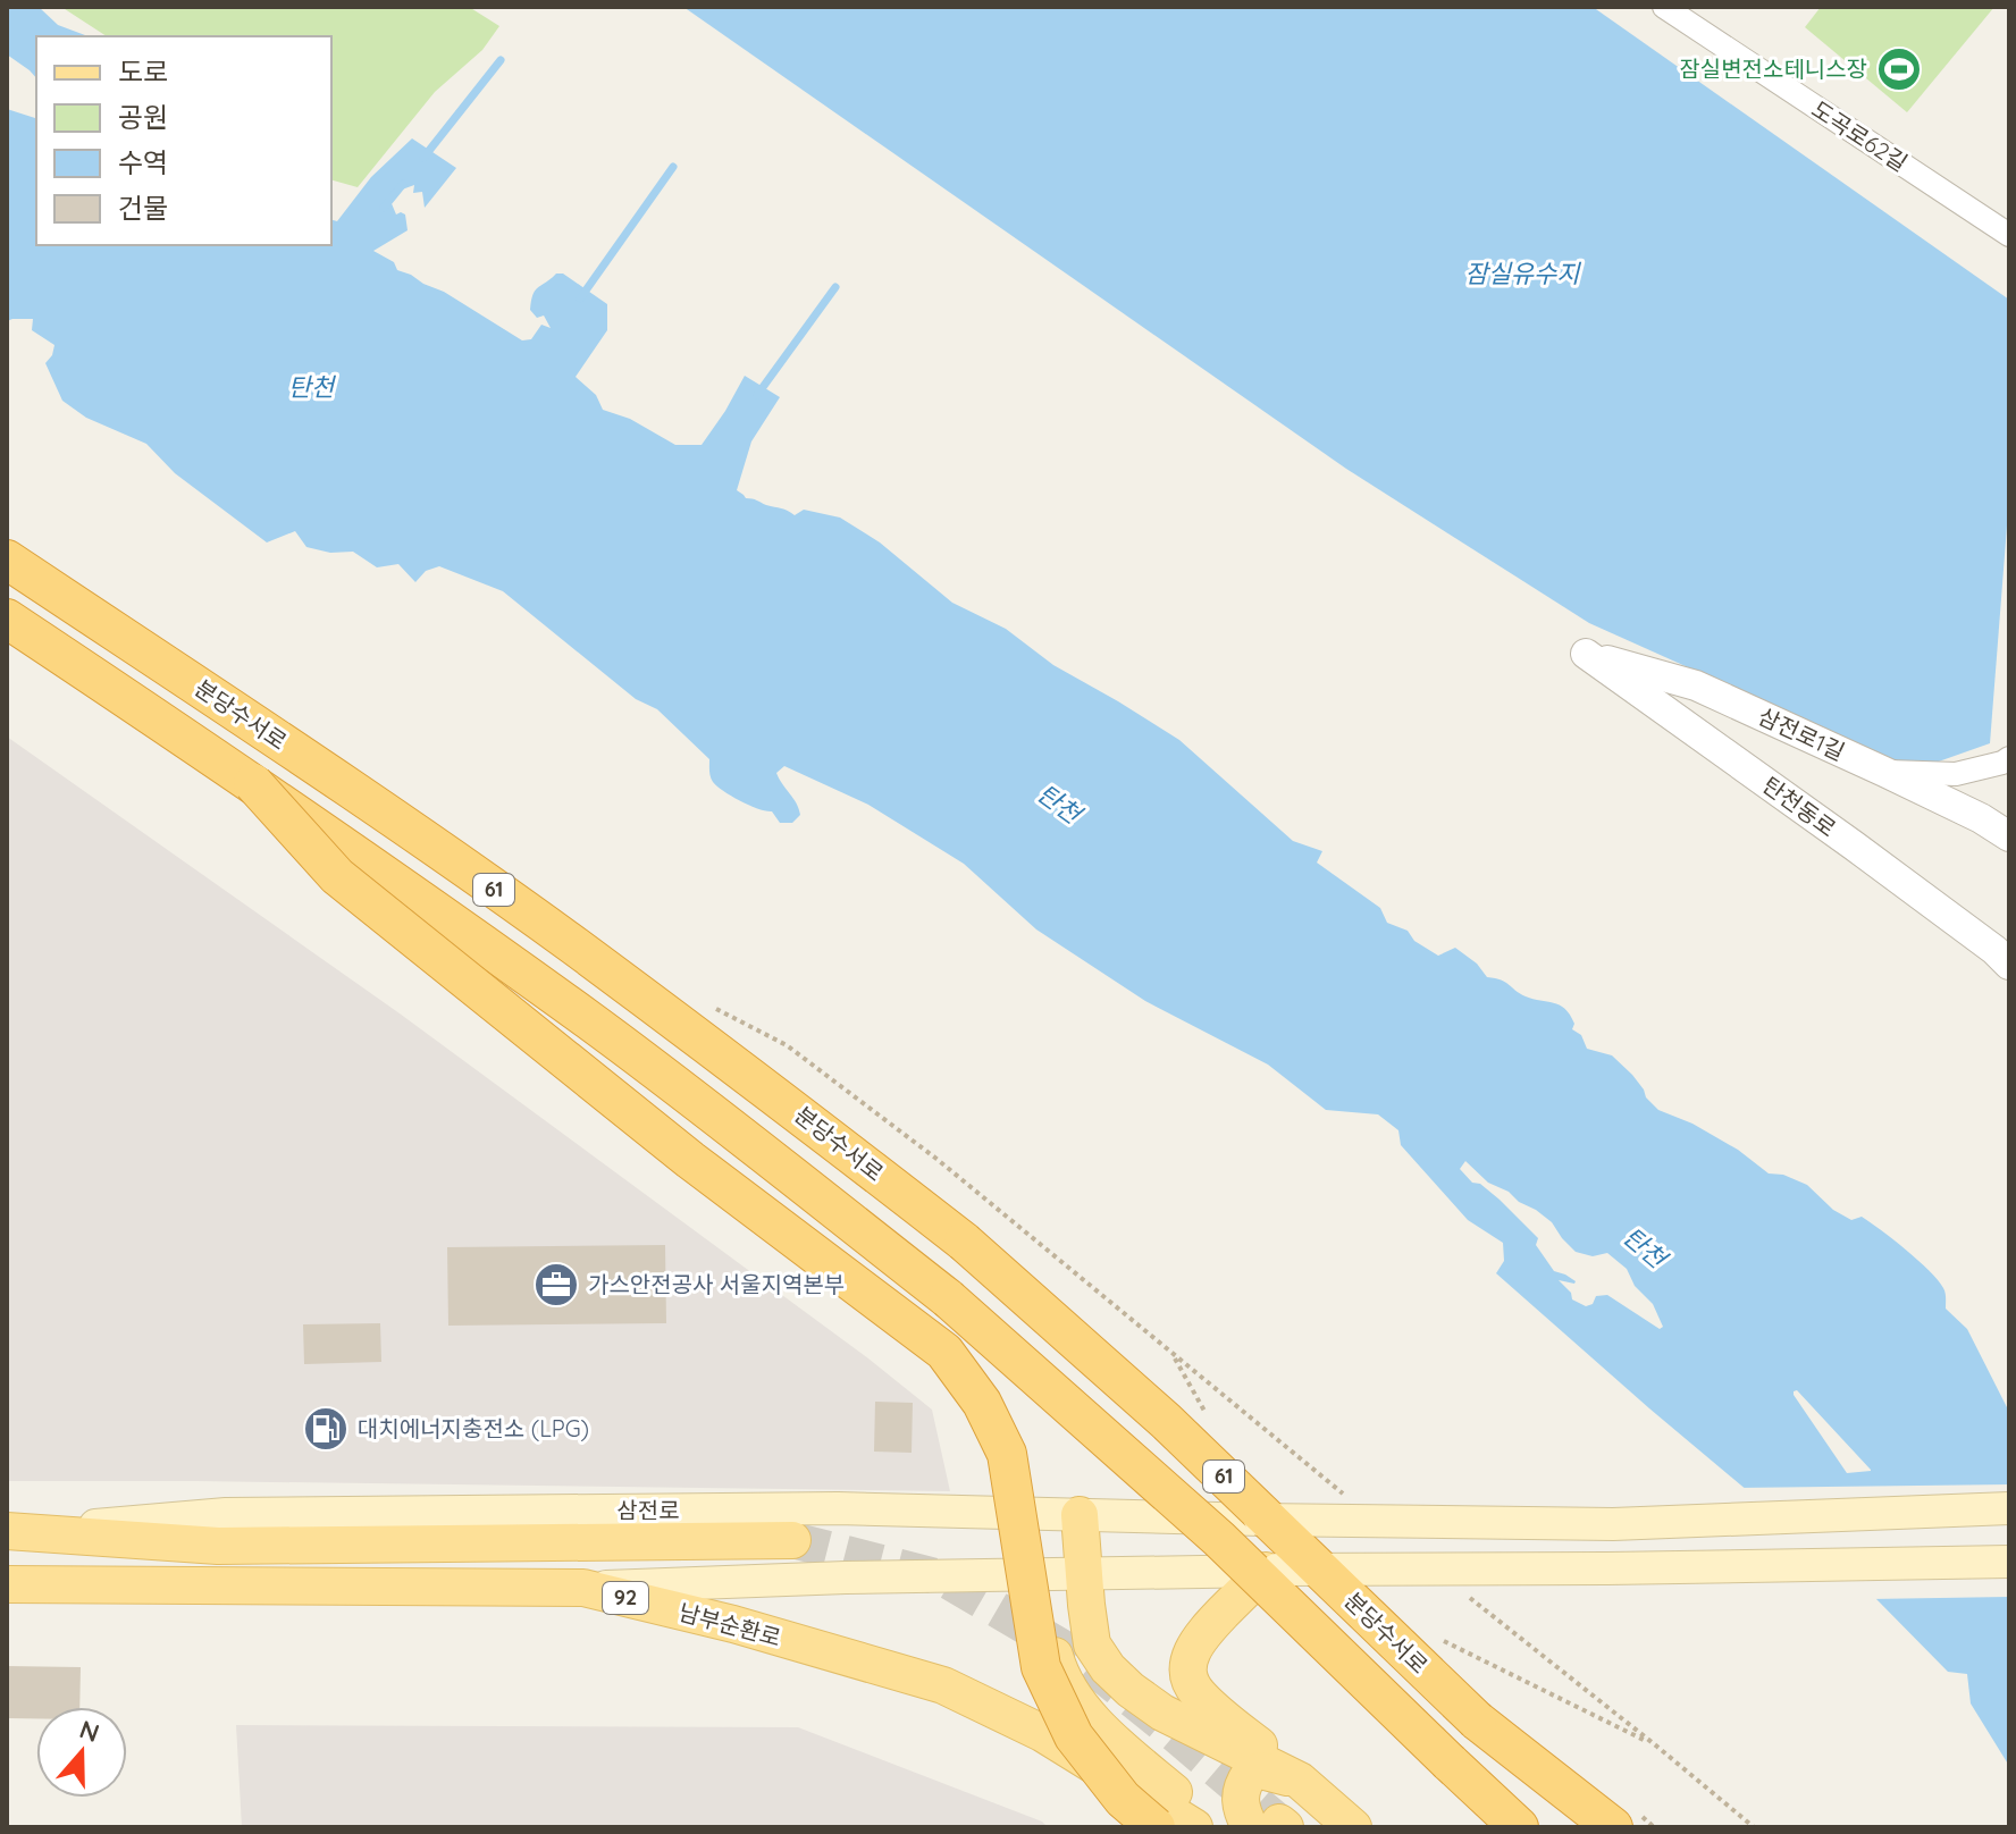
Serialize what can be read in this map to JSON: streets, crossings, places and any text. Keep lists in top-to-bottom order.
{
  "streets": {
    "highway": ["분당수서로", "61"],
    "main road": ["삼전로", "92", "남부순환로"],
    "street": ["도곡로62길", "삼전로1길", "탄천동로"]
  },
  "crossings": [
    ["삼전로1길", "탄천동로"]
  ],
  "water": ["잠실유수지", "탄천"],
  "places": {
    "sports": ["잠실변전소테니스장"],
    "office": ["가스안전공사 서울지역본부"],
    "fuel station": ["대치에너지충전소 (LPG)"]
  },
  "legend": [
    "도로",
    "공원",
    "수역",
    "건물"
  ],
  "north": "top"
}
